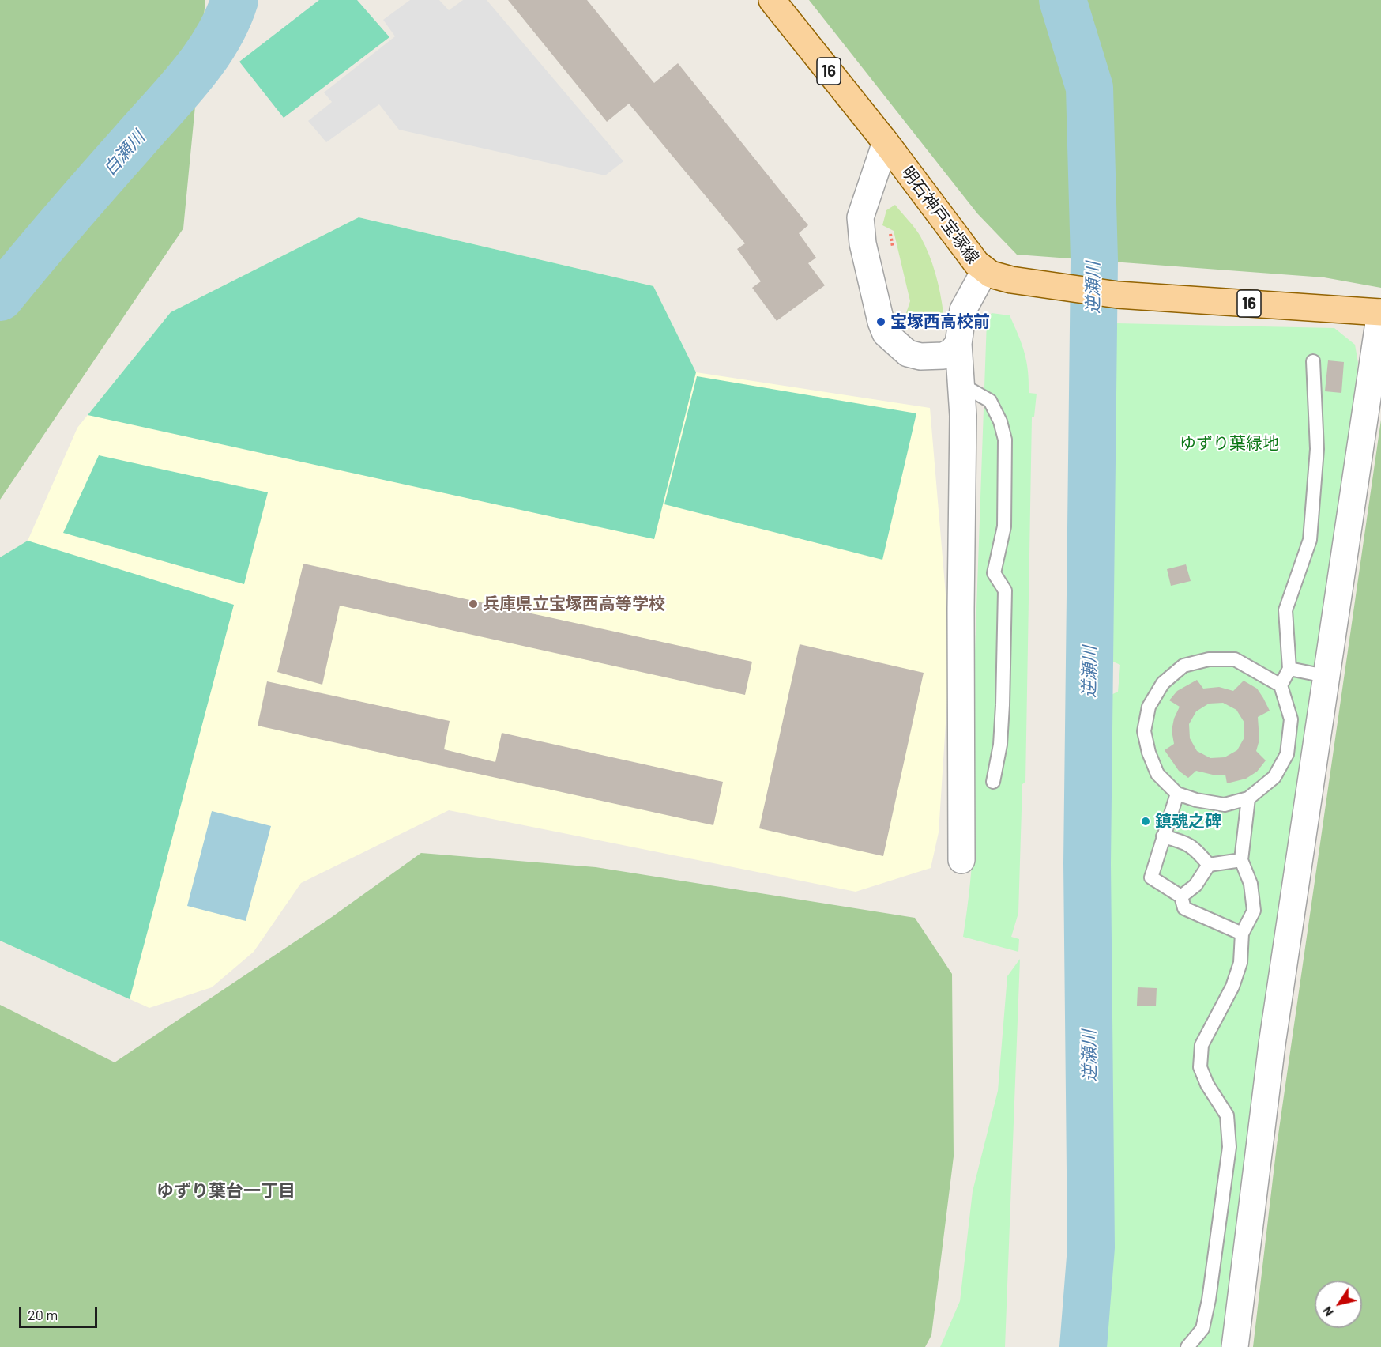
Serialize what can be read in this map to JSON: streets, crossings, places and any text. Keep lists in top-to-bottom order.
{
  "streets": {
    "main road": ["16", "明石神戸宝塚線"]
  },
  "districts": ["ゆずり葉台一丁目"],
  "water": ["白瀬川", "逆瀬川"],
  "parks": ["ゆずり葉緑地"],
  "places": ["宝塚西高校前", "兵庫県立宝塚西高等学校", "鎮魂之碑"],
  "scale_bar": "20 m",
  "north": "bottom left"
}
